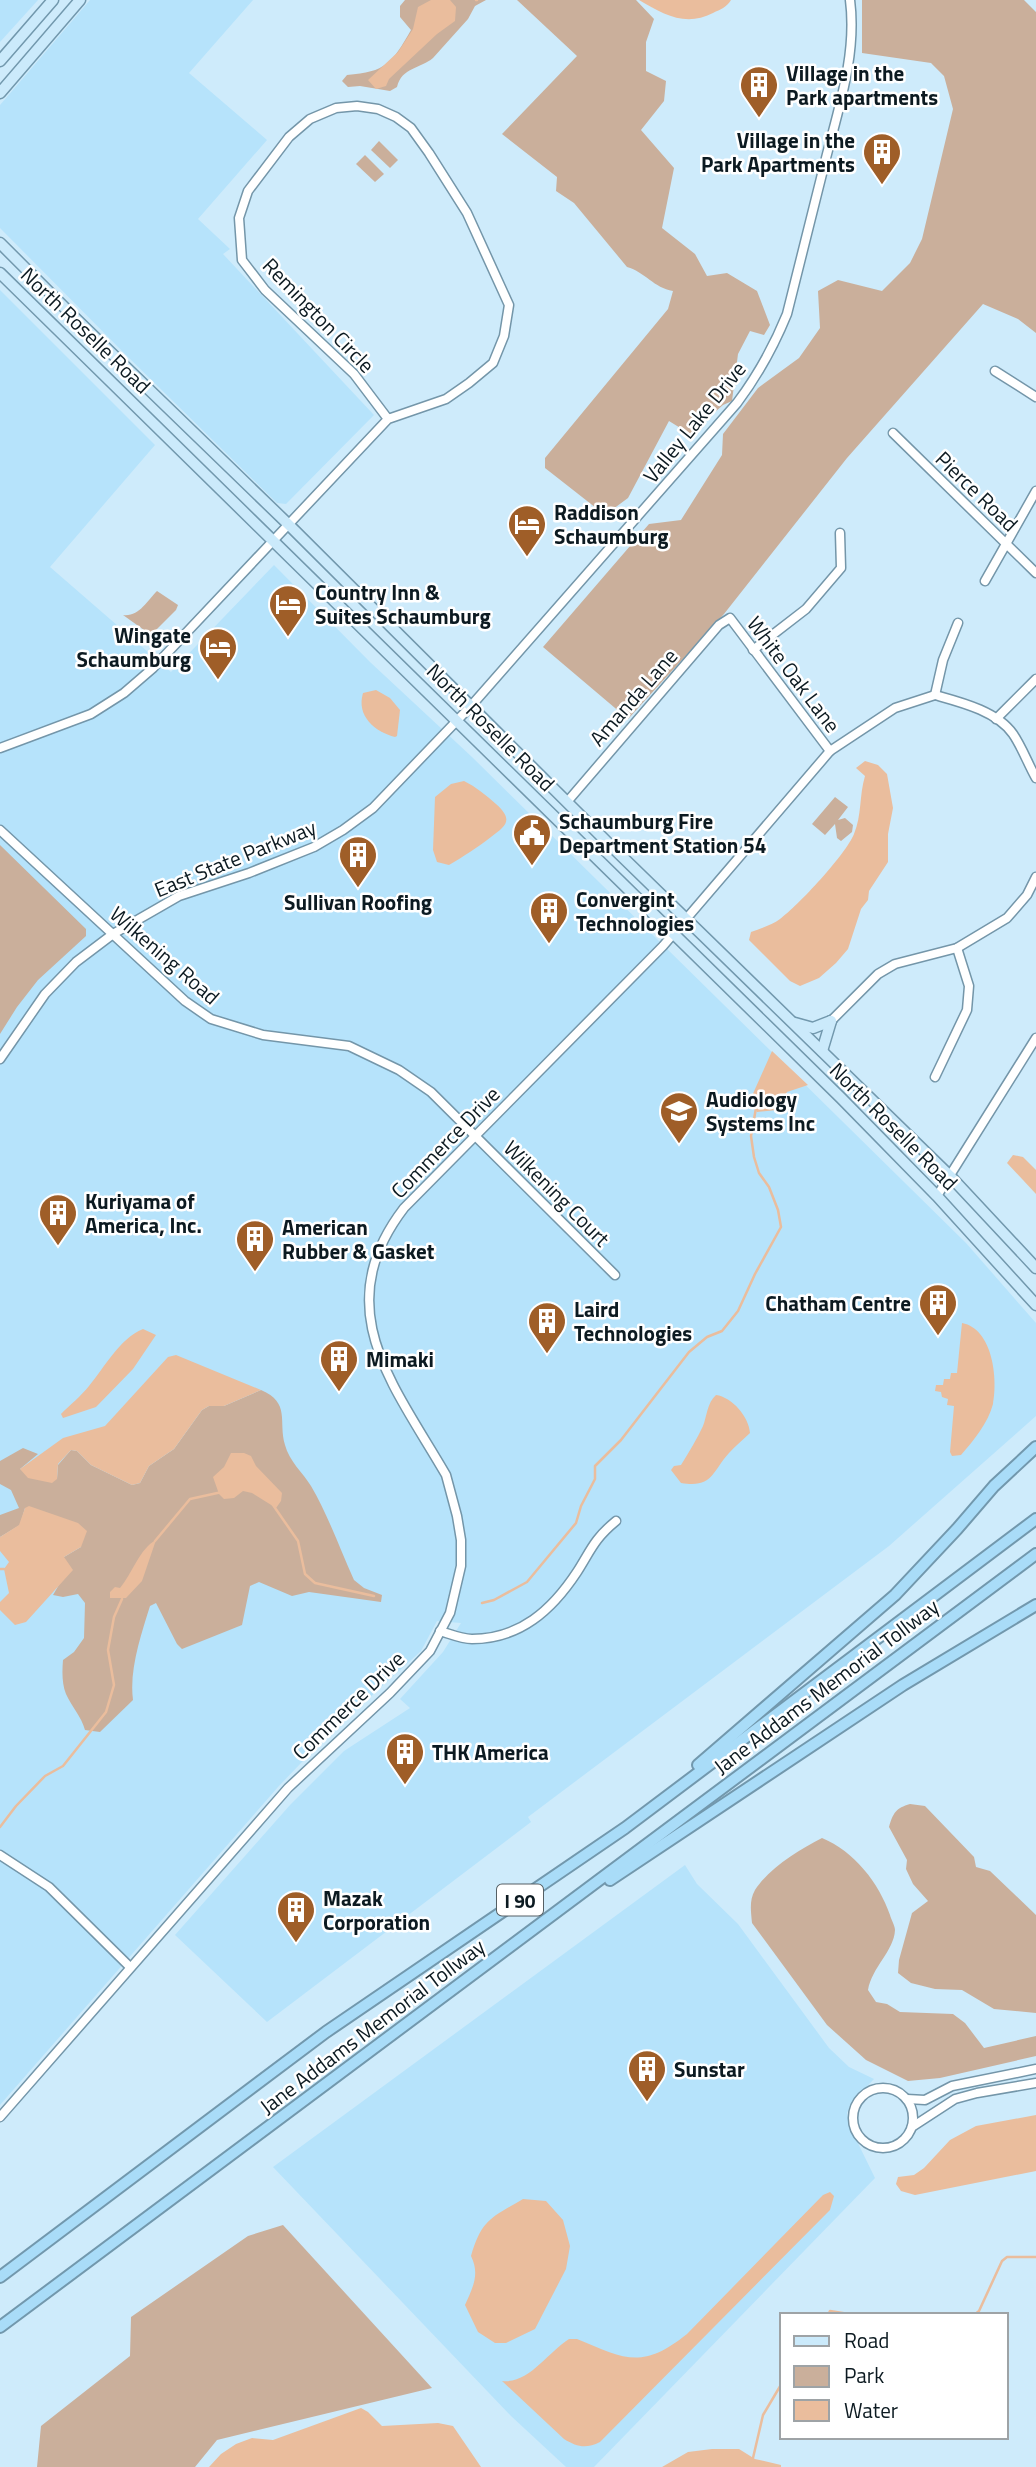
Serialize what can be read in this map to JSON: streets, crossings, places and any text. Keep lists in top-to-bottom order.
{
  "streets": {
    "highway": ["Jane Addams Memorial Tollway", "I 90"],
    "main road": ["North Roselle Road"],
    "street": [
      "Remington Circle",
      "Valley Lake Drive",
      "Pierce Road",
      "White Oak Lane",
      "Amanda Lane",
      "East State Parkway",
      "Wilkening Road",
      "Commerce Drive",
      "Wilkening Court"
    ]
  },
  "crossings": [
    ["Remington Circle", "North Roselle Road"],
    ["North Roselle Road", "Valley Lake Drive"],
    ["North Roselle Road", "Amanda Lane"],
    ["North Roselle Road", "East State Parkway"],
    ["North Roselle Road", "Commerce Drive"],
    ["Valley Lake Drive", "East State Parkway"],
    ["White Oak Lane", "Amanda Lane"],
    ["White Oak Lane", "Commerce Drive"],
    ["East State Parkway", "Wilkening Road"],
    ["Wilkening Road", "Commerce Drive"],
    ["Wilkening Road", "Wilkening Court"],
    ["Commerce Drive", "Wilkening Court"]
  ],
  "places": {
    "building": [
      "Village in the Park apartments",
      "Village in the Park Apartments",
      "Sullivan Roofing",
      "Convergint Technologies",
      "Kuriyama of America, Inc.",
      "American Rubber & Gasket",
      "Chatham Centre",
      "Laird Technologies",
      "Mimaki",
      "THK America",
      "Mazak Corporation",
      "Sunstar"
    ],
    "hotel": ["Raddison Schaumburg", "Country Inn & Suites Schaumburg", "Wingate Schaumburg"],
    "public building": ["Schaumburg Fire Department Station 54"],
    "school or university": ["Audiology Systems Inc"]
  },
  "legend": ["Road", "Park", "Water"]
}
